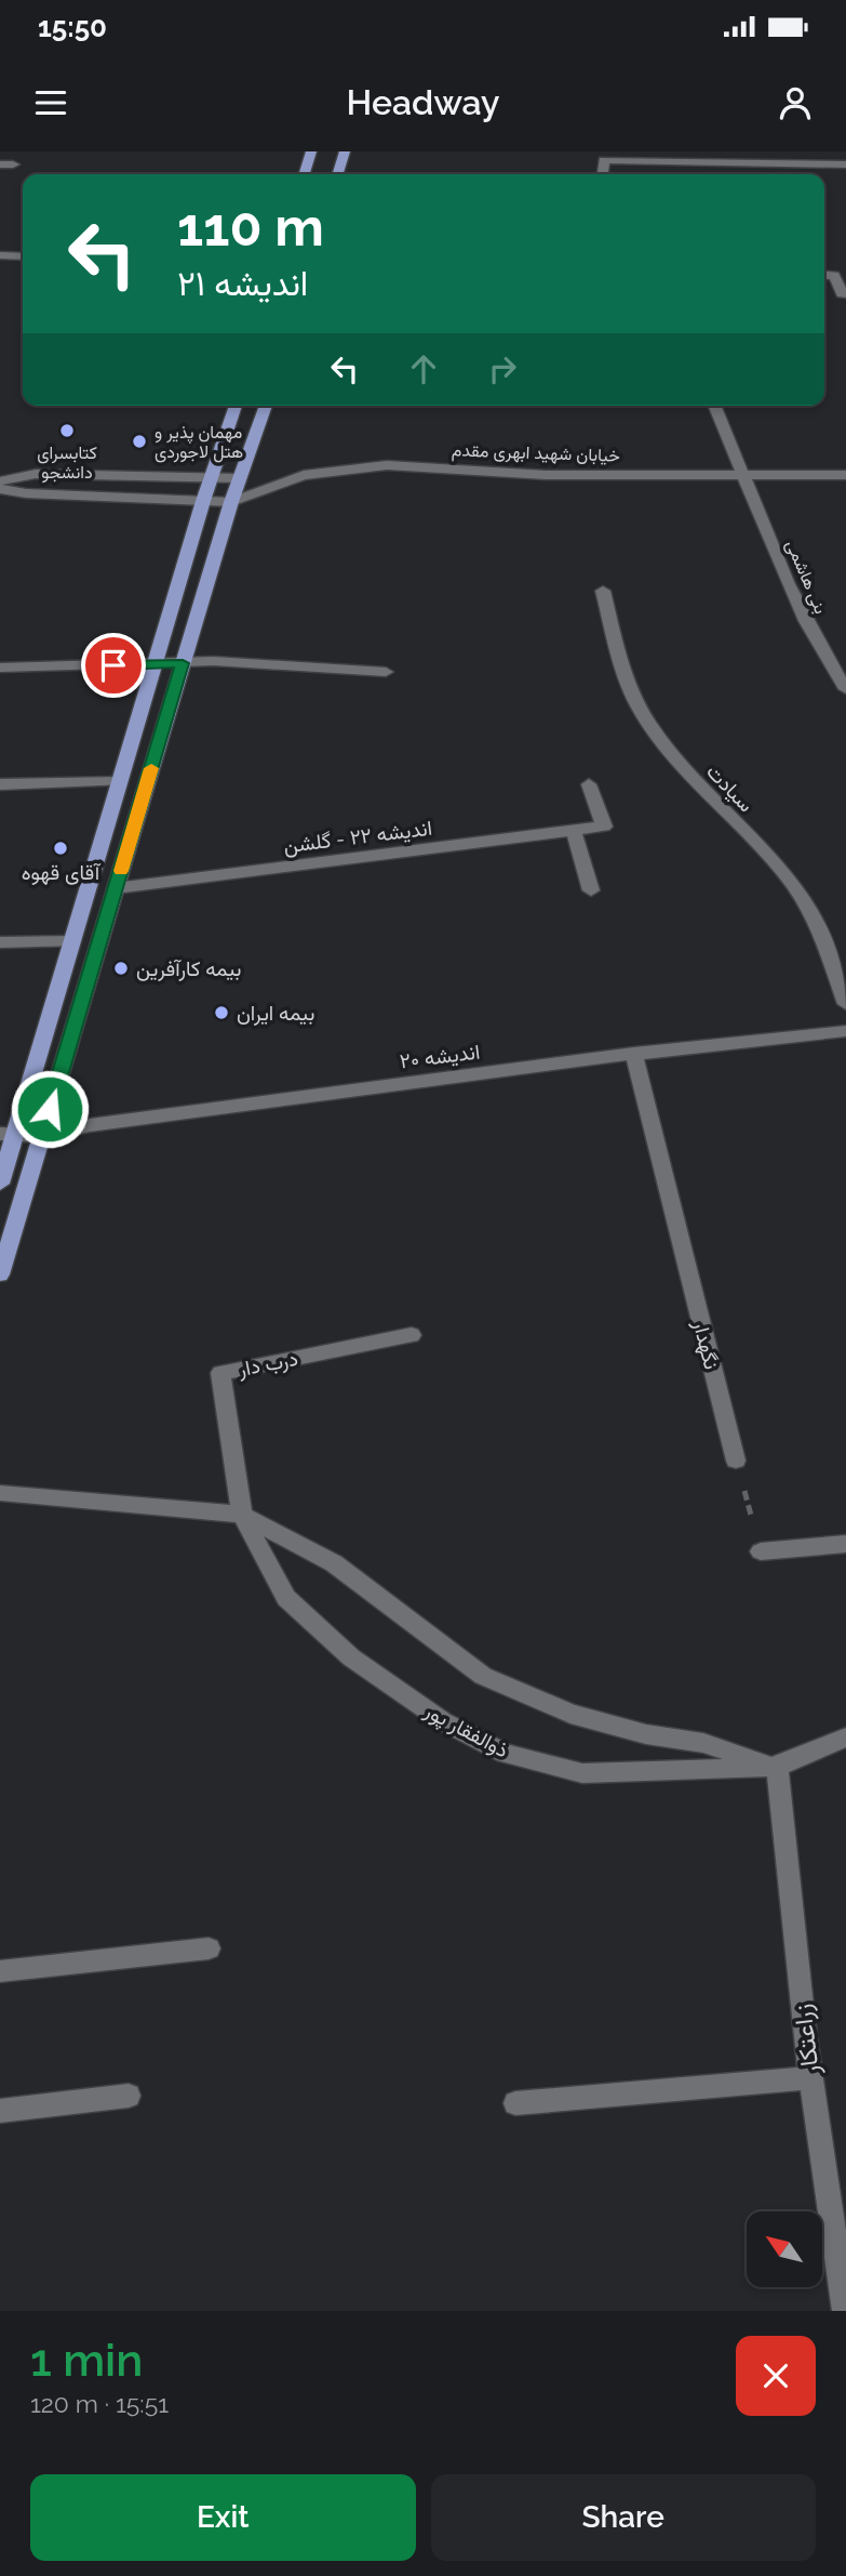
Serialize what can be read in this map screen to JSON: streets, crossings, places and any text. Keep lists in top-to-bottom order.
{
  "streets": {
    "street": [
      "خیابان شهید ابهری مقدم",
      "بنی هاشمی",
      "سیادت",
      "اندیشه ۲۲ - گلشن",
      "اندیشه ۲۰",
      "نگهدار",
      "درب دار",
      "ذوالفقار پور",
      "زراعتکار"
    ]
  },
  "crossings": [
    ["خیابان شهید ابهری مقدم", "بنی هاشمی"],
    ["اندیشه ۲۰", "نگهدار"],
    ["درب دار", "ذوالفقار پور"],
    ["ذوالفقار پور", "زراعتکار"]
  ],
  "places": [
    "کتابسرای دانشجو",
    "مهمان پذیر و هتل لاجوردی",
    "آقای قهوه",
    "بیمه کارآفرین",
    "بیمه ایران"
  ],
  "north": "top left",
  "page": {
    "status": "15:50",
    "header": "Headway",
    "turn": ["110 m", "اندیشه ۲۱"],
    "heading": ["1 min", "120 m · 15:51"],
    "buttons": ["Exit", "Share"]
  }
}
